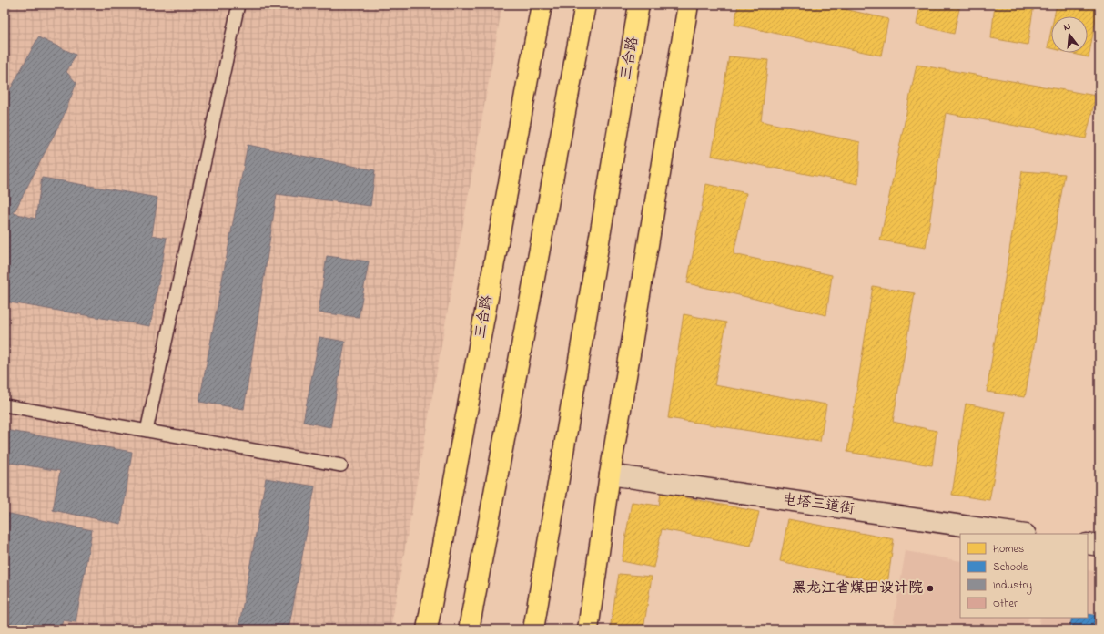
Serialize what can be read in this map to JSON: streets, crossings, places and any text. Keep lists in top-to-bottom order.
{
  "streets": {
    "highway": ["三合路"],
    "street": ["电塔三道街"]
  },
  "places": ["黑龙江省煤田设计院"],
  "legend": [
    "Homes",
    "Schools",
    "Industry",
    "Other"
  ],
  "north": "top"
}
